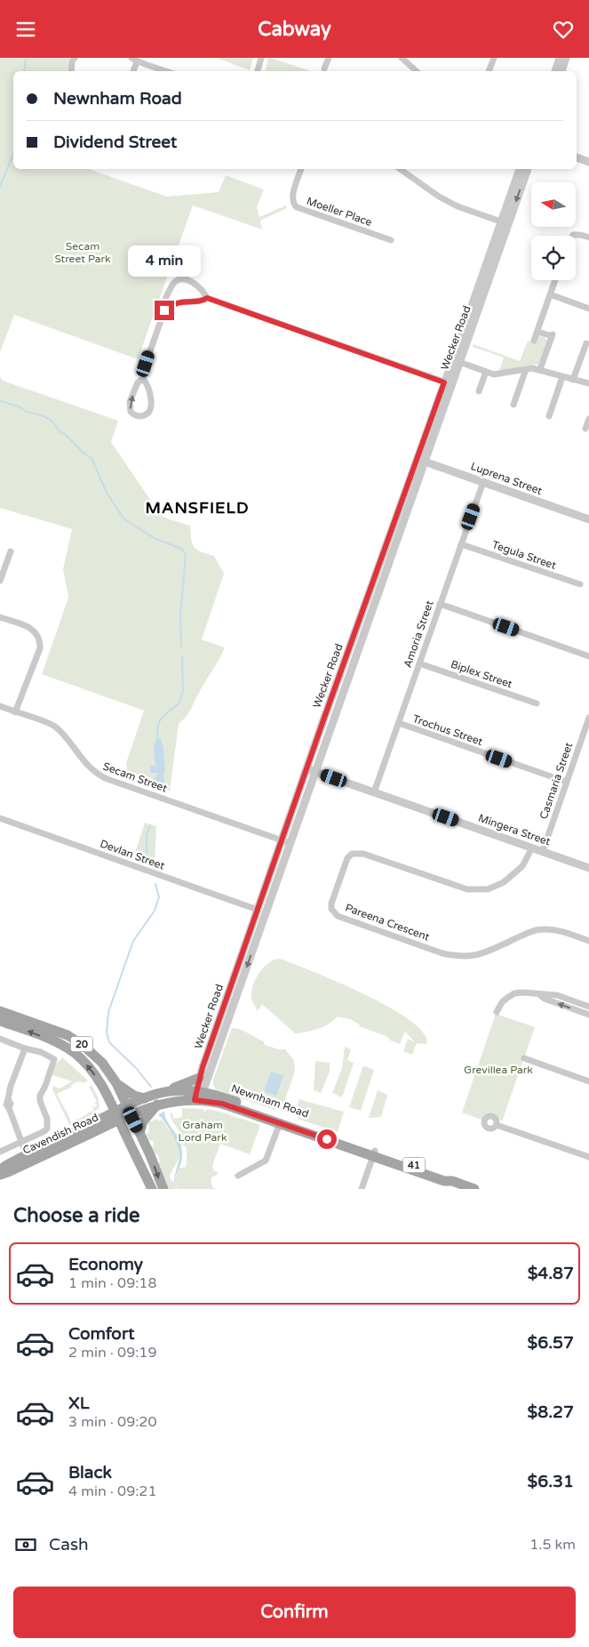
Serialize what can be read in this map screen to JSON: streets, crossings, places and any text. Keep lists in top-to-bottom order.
{
  "streets": {
    "main road": [
      "20",
      "Newnham Road",
      "Cavendish Road",
      "41"
    ],
    "street": [
      "Moeller Place",
      "Wecker Road",
      "Luprena Street",
      "Tegula Street",
      "Amoria Street",
      "Biplex Street",
      "Trochus Street",
      "Secam Street",
      "Casmaria Street",
      "Mingera Street",
      "Devlan Street",
      "Pareena Crescent"
    ]
  },
  "crossings": [
    ["Wecker Road", "Luprena Street"],
    ["Wecker Road", "Secam Street"],
    ["Wecker Road", "Mingera Street"],
    ["Wecker Road", "Devlan Street"],
    ["Wecker Road", "Newnham Road"],
    ["Luprena Street", "Amoria Street"],
    ["Tegula Street", "Amoria Street"],
    ["Amoria Street", "Biplex Street"],
    ["Amoria Street", "Trochus Street"],
    ["Amoria Street", "Mingera Street"],
    ["Trochus Street", "Casmaria Street"],
    ["Casmaria Street", "Mingera Street"],
    ["Mingera Street", "Pareena Crescent"],
    ["20", "Newnham Road"],
    ["20", "Cavendish Road"],
    ["Newnham Road", "Cavendish Road"]
  ],
  "districts": ["MANSFIELD"],
  "parks": ["Secam Street Park", "Grevillea Park", "Graham Lord Park"],
  "north": "left",
  "page": {
    "header": "Cabway",
    "banner": ["Newnham Road", "Dividend Street"],
    "bubble": "4 min",
    "heading": "Choose a ride",
    "list": [
      {
        "name": "Economy",
        "note": "1 min · 09:18",
        "value": "$4.87"
      },
      {
        "name": "Comfort",
        "note": "2 min · 09:19",
        "value": "$6.57"
      },
      {
        "name": "XL",
        "note": "3 min · 09:20",
        "value": "$8.27"
      },
      {
        "name": "Black",
        "note": "4 min · 09:21",
        "value": "$6.31"
      }
    ],
    "pay": ["Cash", "1.5 km"],
    "buttons": "Confirm"
  }
}
